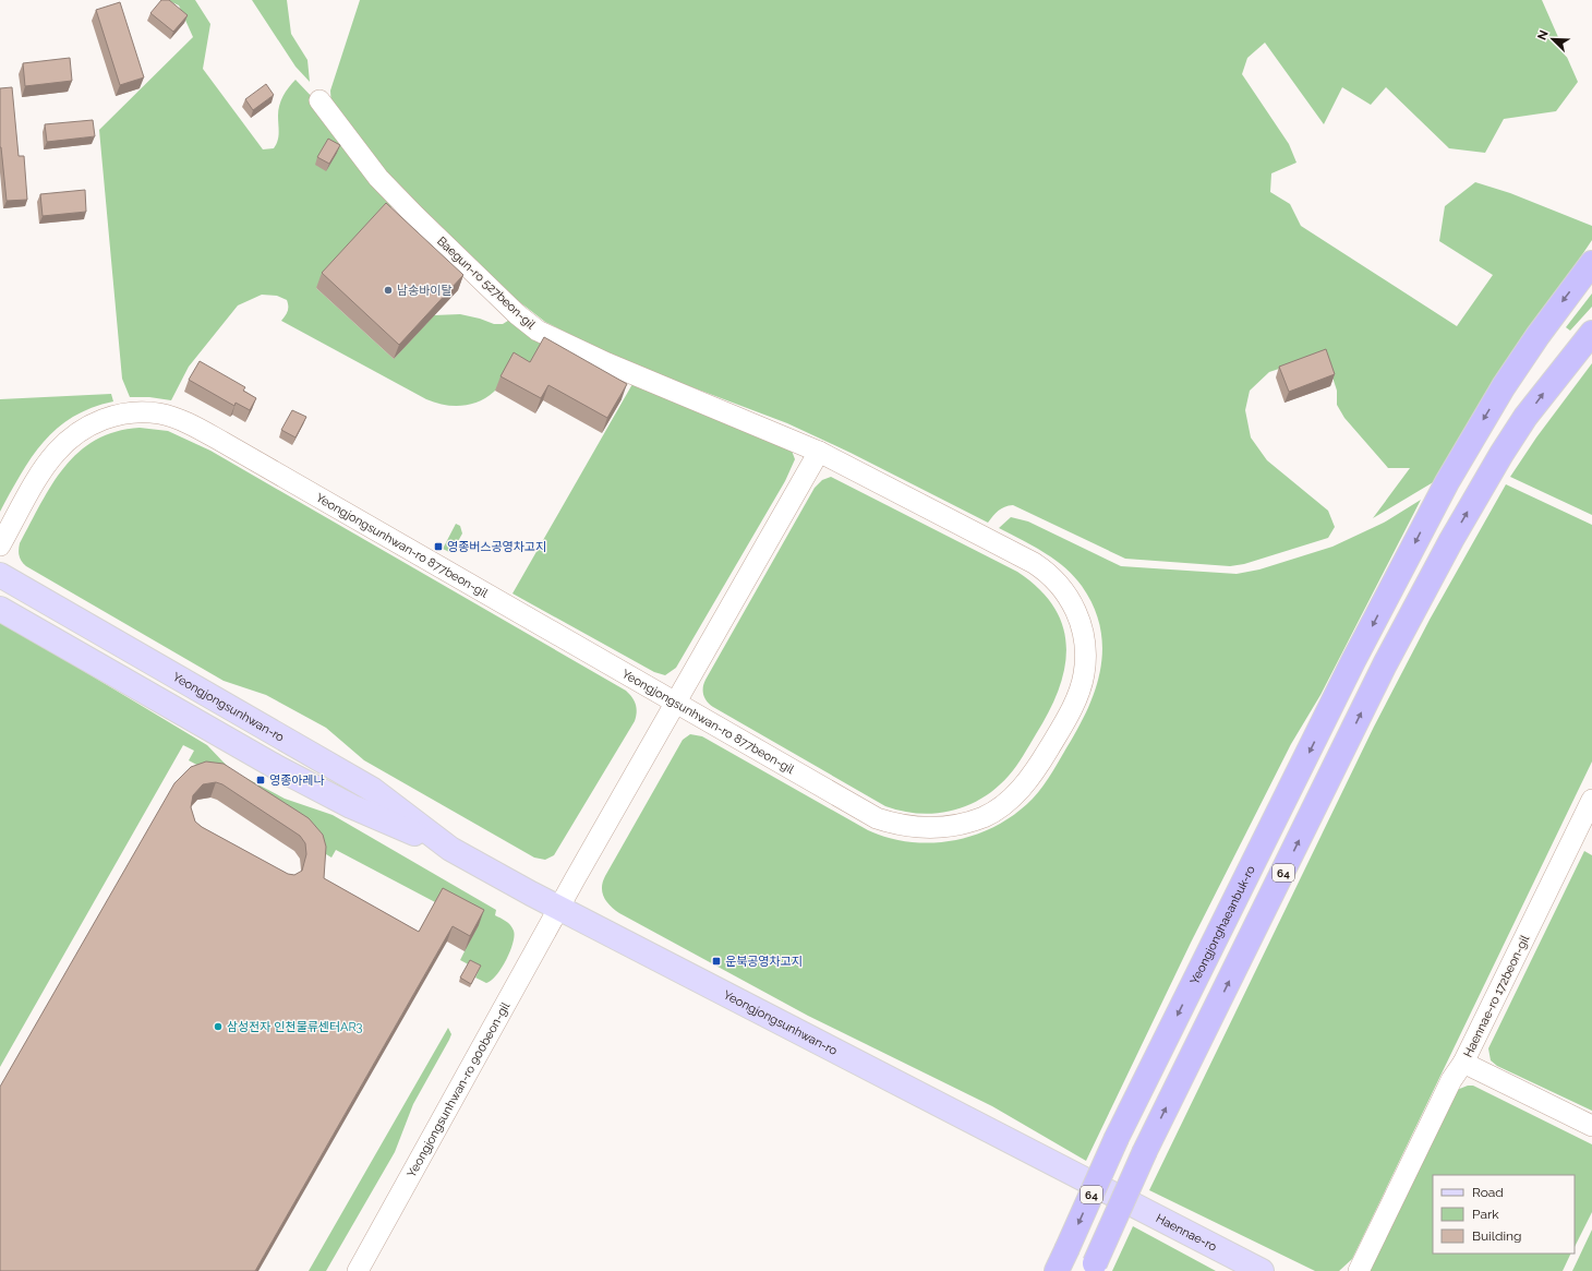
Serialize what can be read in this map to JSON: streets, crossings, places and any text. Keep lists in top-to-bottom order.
{
  "streets": {
    "highway": ["64", "Yeongjonghaeanbuk-ro"],
    "main road": ["Yeongjongsunhwan-ro", "Haennae-ro"],
    "street": [
      "Baegun-ro 527beon-gil",
      "Yeongjongsunhwan-ro 877beon-gil",
      "Haennae-ro 172beon-gil",
      "Yeongjongsunhwan-ro 900beon-gil"
    ]
  },
  "crossings": [
    ["Baegun-ro 527beon-gil", "Yeongjongsunhwan-ro 877beon-gil"],
    ["Baegun-ro 527beon-gil", "Yeongjongsunhwan-ro 900beon-gil"],
    ["Yeongjongsunhwan-ro 877beon-gil", "Yeongjongsunhwan-ro 900beon-gil"],
    ["Yeongjongsunhwan-ro", "Yeongjongsunhwan-ro 900beon-gil"],
    ["Yeongjongsunhwan-ro", "Haennae-ro"]
  ],
  "places": {
    "other": ["남송바이탈", "삼성전자 인천물류센터AR3"],
    "transit": ["영종버스공영차고지", "영종아레나", "운북공영차고지"]
  },
  "legend": ["Road", "Park", "Building"],
  "north": "top left"
}
